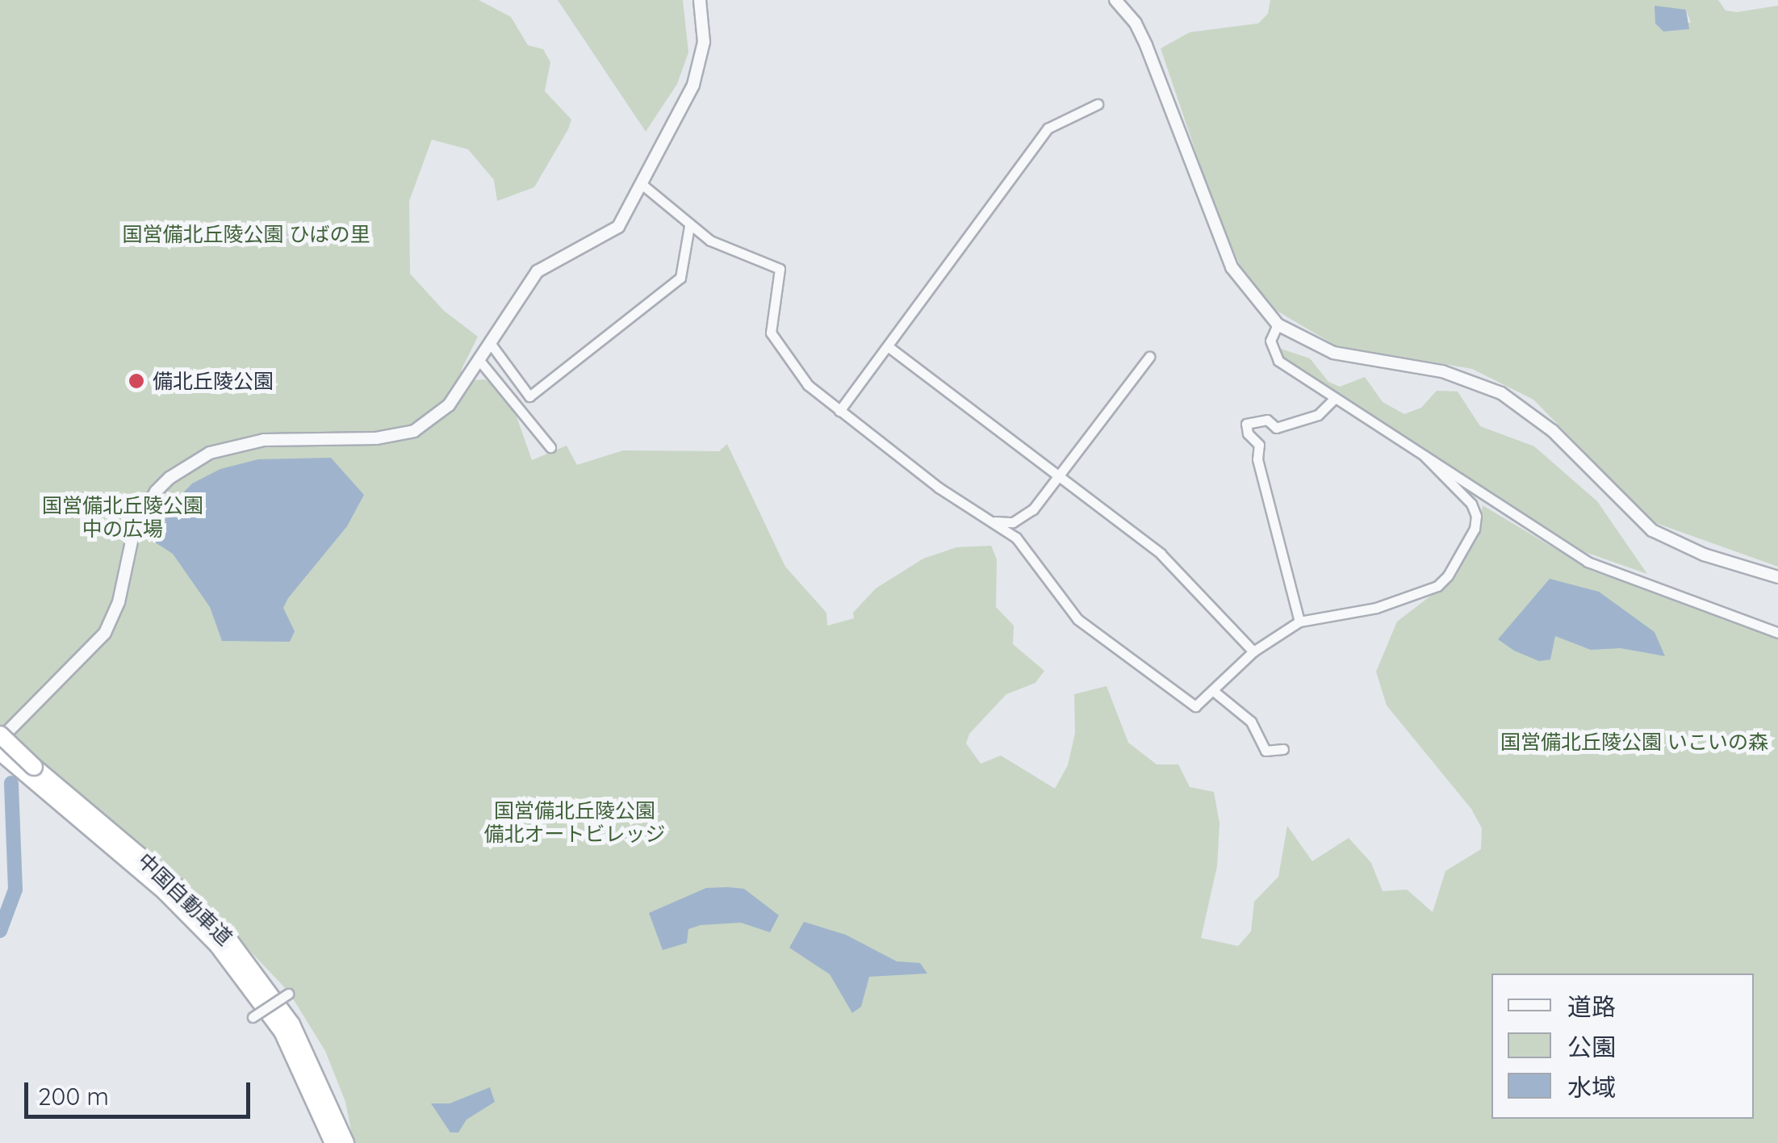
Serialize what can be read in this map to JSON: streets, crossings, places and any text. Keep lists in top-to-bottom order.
{
  "streets": {
    "highway": ["中国自動車道"]
  },
  "parks": [
    "国営備北丘陵公園 ひばの里",
    "国営備北丘陵公園 中の広場",
    "国営備北丘陵公園 いこいの森",
    "国営備北丘陵公園 備北オートビレッジ"
  ],
  "places": ["備北丘陵公園"],
  "legend": ["道路", "公園", "水域"],
  "scale_bar": "200 m"
}
